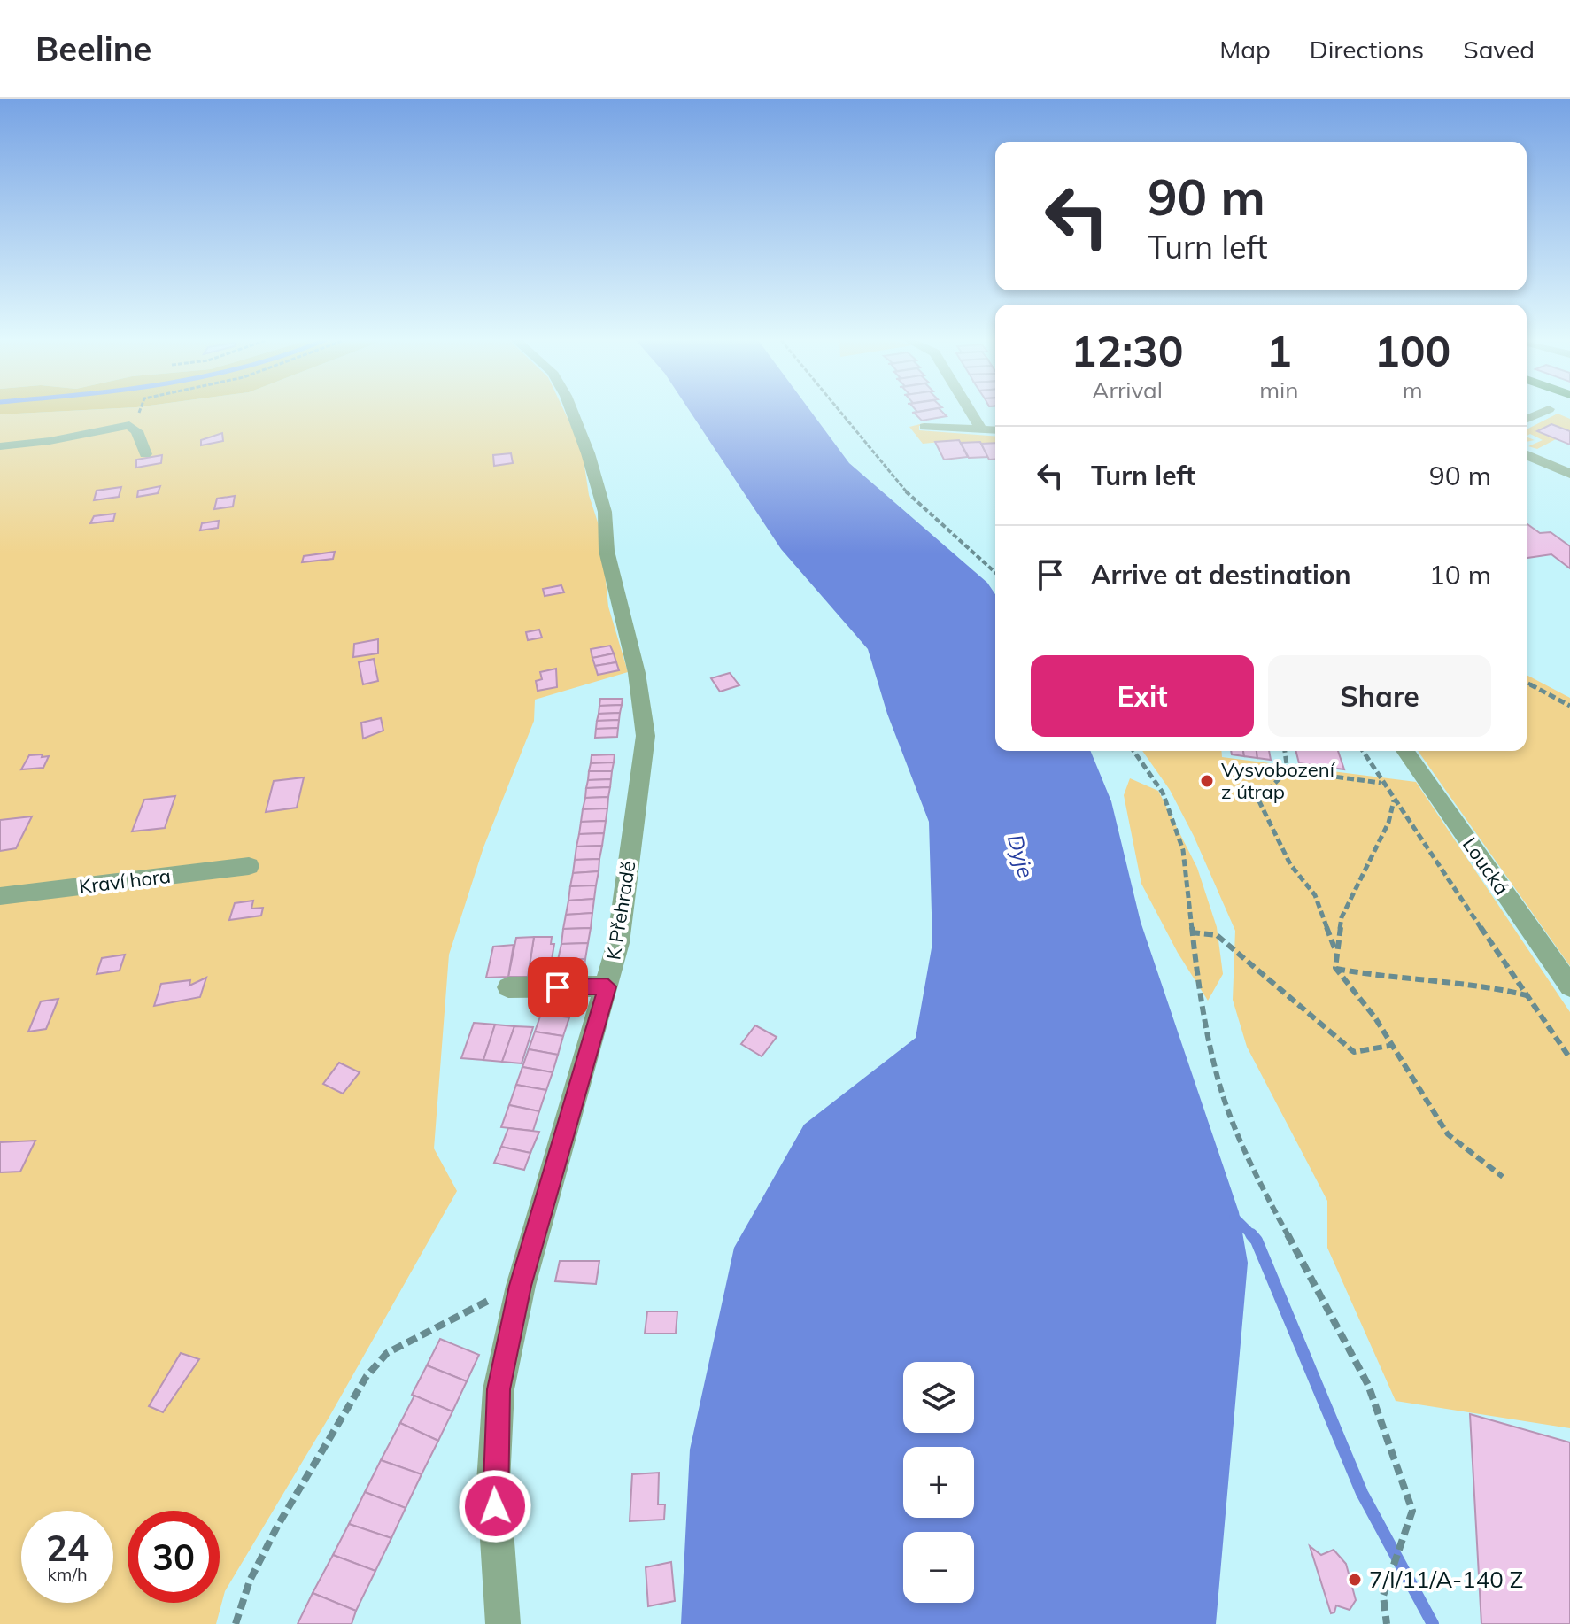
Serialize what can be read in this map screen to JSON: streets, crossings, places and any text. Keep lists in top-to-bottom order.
{
  "streets": {
    "street": ["Loucká", "Kraví hora", "K Přehradě"]
  },
  "water": ["Dyje"],
  "places": ["Vysvobození z útrap", "7/I/11/A-140 Z"],
  "page": {
    "header": "Beeline",
    "nav": ["Map", "Directions", "Saved"],
    "turn": ["90 m", "Turn left"],
    "eta": [
      "12:30",
      "Arrival",
      "1",
      "min",
      "100",
      "m"
    ],
    "list": [
      {
        "name": "Turn left",
        "value": "90 m"
      },
      {
        "name": "Arrive at destination",
        "value": "10 m"
      }
    ],
    "buttons": ["Exit", "Share"],
    "map_buttons": ["+", "−"],
    "speed": "24 km/h",
    "limit": "30"
  }
}
